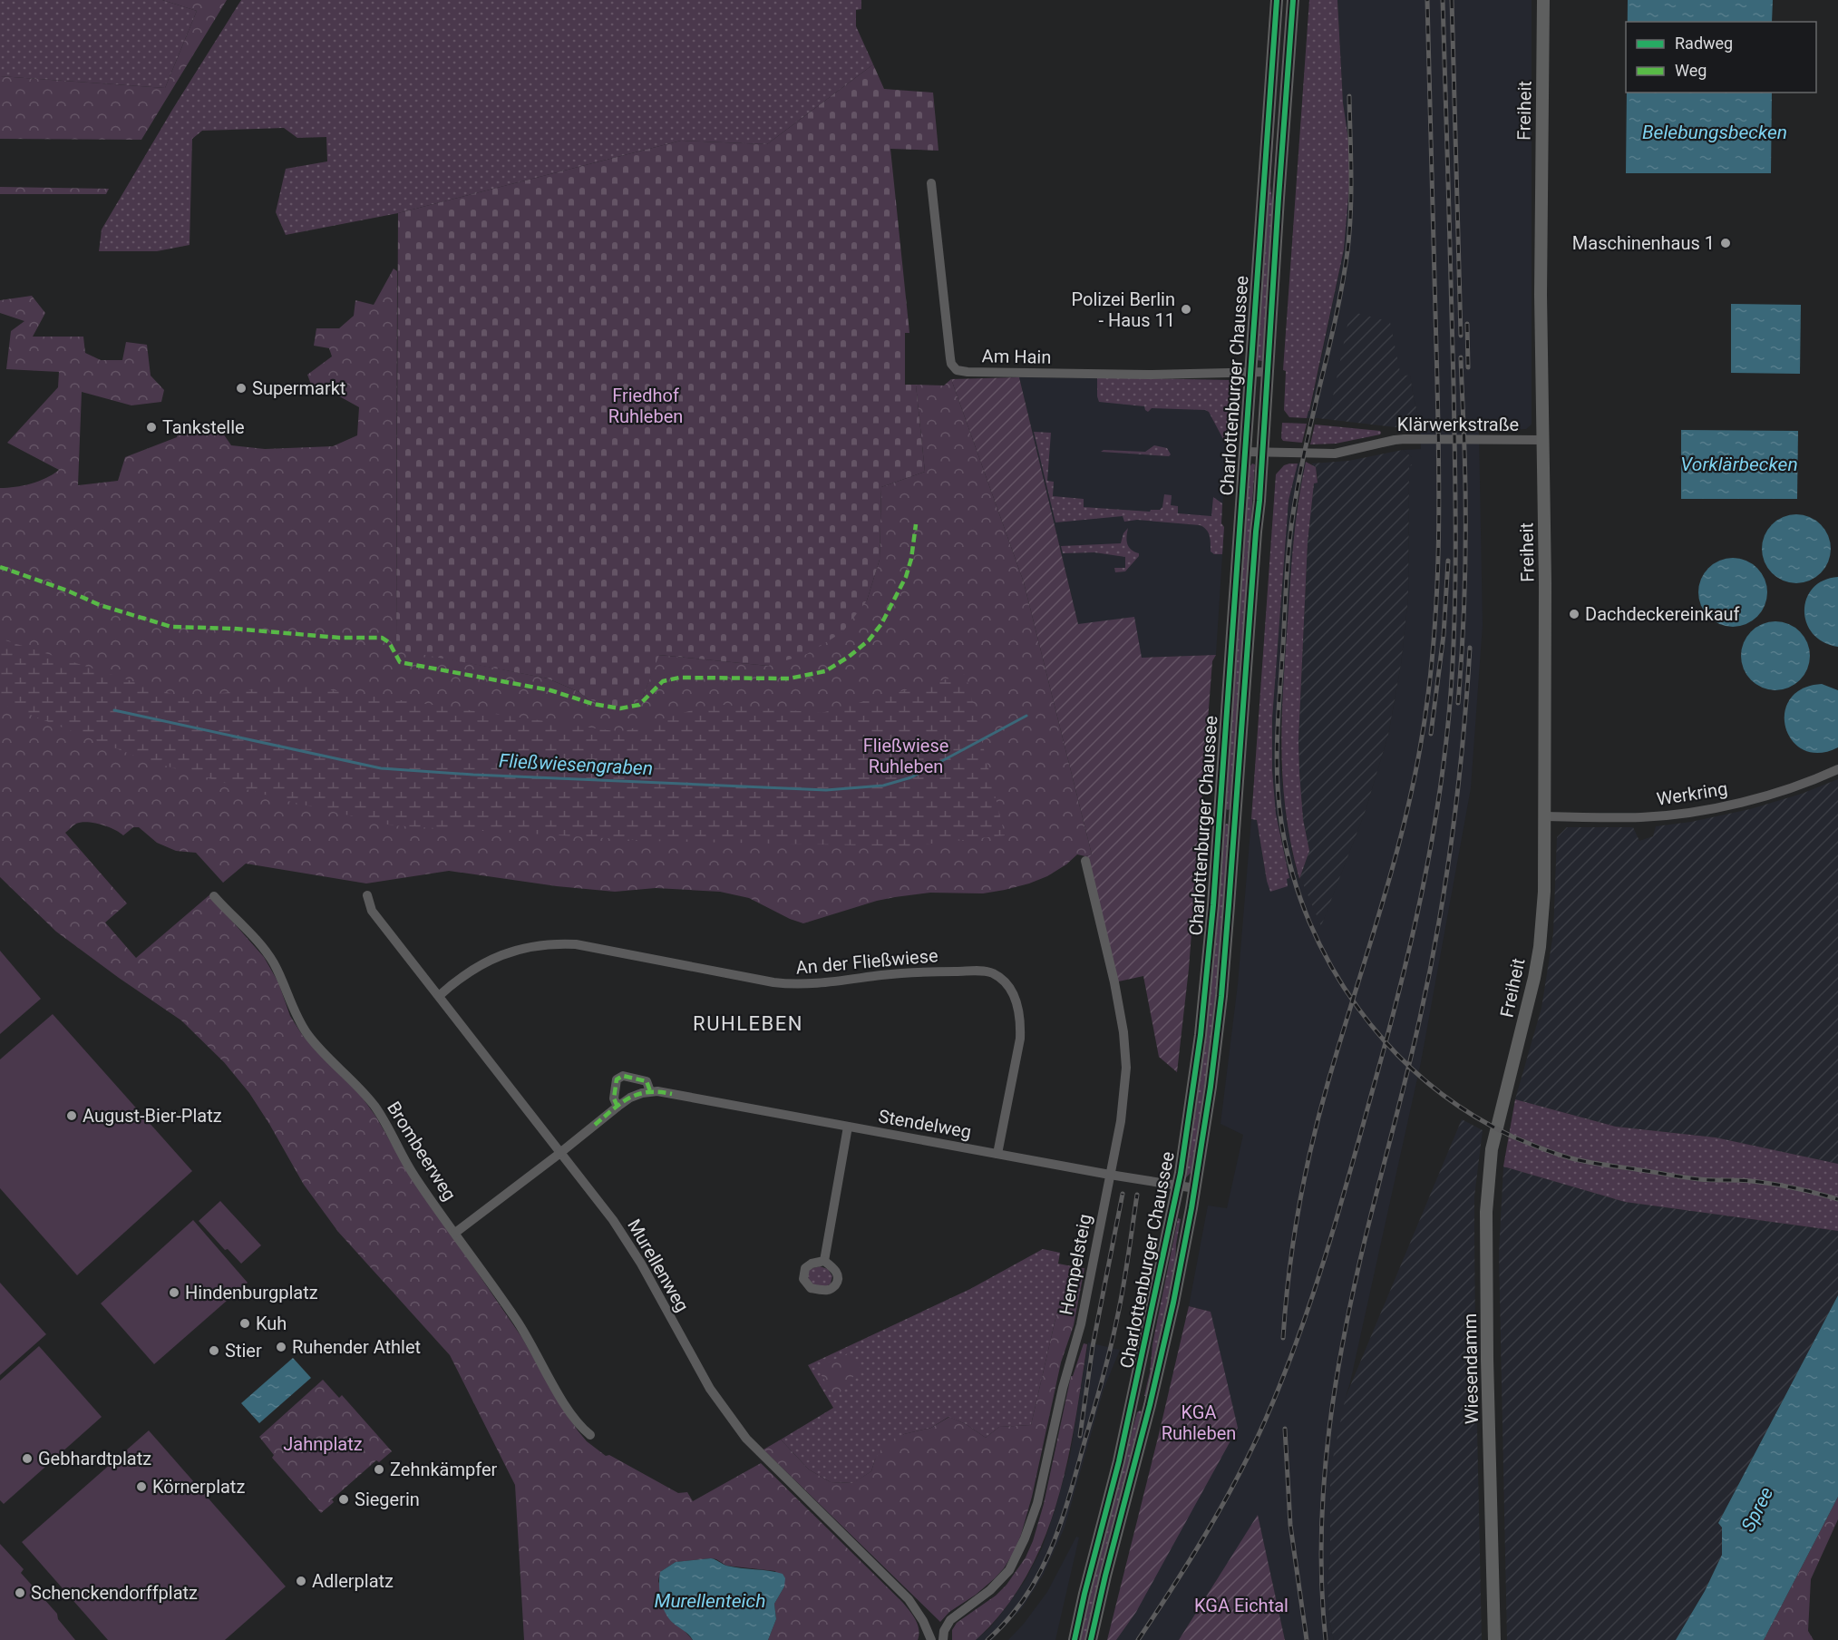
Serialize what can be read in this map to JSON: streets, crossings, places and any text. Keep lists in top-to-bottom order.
{
  "streets": {
    "main road": ["Freiheit", "Charlottenburger Chaussee", "Wiesendamm"],
    "street": [
      "Am Hain",
      "Klärwerkstraße",
      "Werkring",
      "An der Fließwiese",
      "Stendelweg",
      "Brombeerweg",
      "Hempelsteig",
      "Murellenweg"
    ]
  },
  "crossings": [
    ["Freiheit", "Klärwerkstraße"],
    ["Freiheit", "Werkring"],
    ["Freiheit", "Wiesendamm"],
    ["Am Hain", "Charlottenburger Chaussee"],
    ["Charlottenburger Chaussee", "Klärwerkstraße"],
    ["Charlottenburger Chaussee", "Stendelweg"],
    ["An der Fließwiese", "Stendelweg"],
    ["An der Fließwiese", "Murellenweg"],
    ["Stendelweg", "Brombeerweg"],
    ["Stendelweg", "Hempelsteig"],
    ["Stendelweg", "Murellenweg"]
  ],
  "districts": ["RUHLEBEN"],
  "water": [
    "Belebungsbecken",
    "Vorklärbecken",
    "Fließwiesengraben",
    "Spree",
    "Murellenteich"
  ],
  "parks": [
    "Friedhof Ruhleben",
    "Fließwiese Ruhleben",
    "KGA Ruhleben",
    "Jahnplatz",
    "KGA Eichtal"
  ],
  "places": [
    "Maschinenhaus 1",
    "Polizei Berlin - Haus 11",
    "Supermarkt",
    "Tankstelle",
    "Dachdeckereinkauf",
    "August-Bier-Platz",
    "Hindenburgplatz",
    "Kuh",
    "Ruhender Athlet",
    "Stier",
    "Gebhardtplatz",
    "Zehnkämpfer",
    "Körnerplatz",
    "Siegerin",
    "Adlerplatz",
    "Schenckendorffplatz"
  ],
  "legend": ["Radweg", "Weg"]
}
